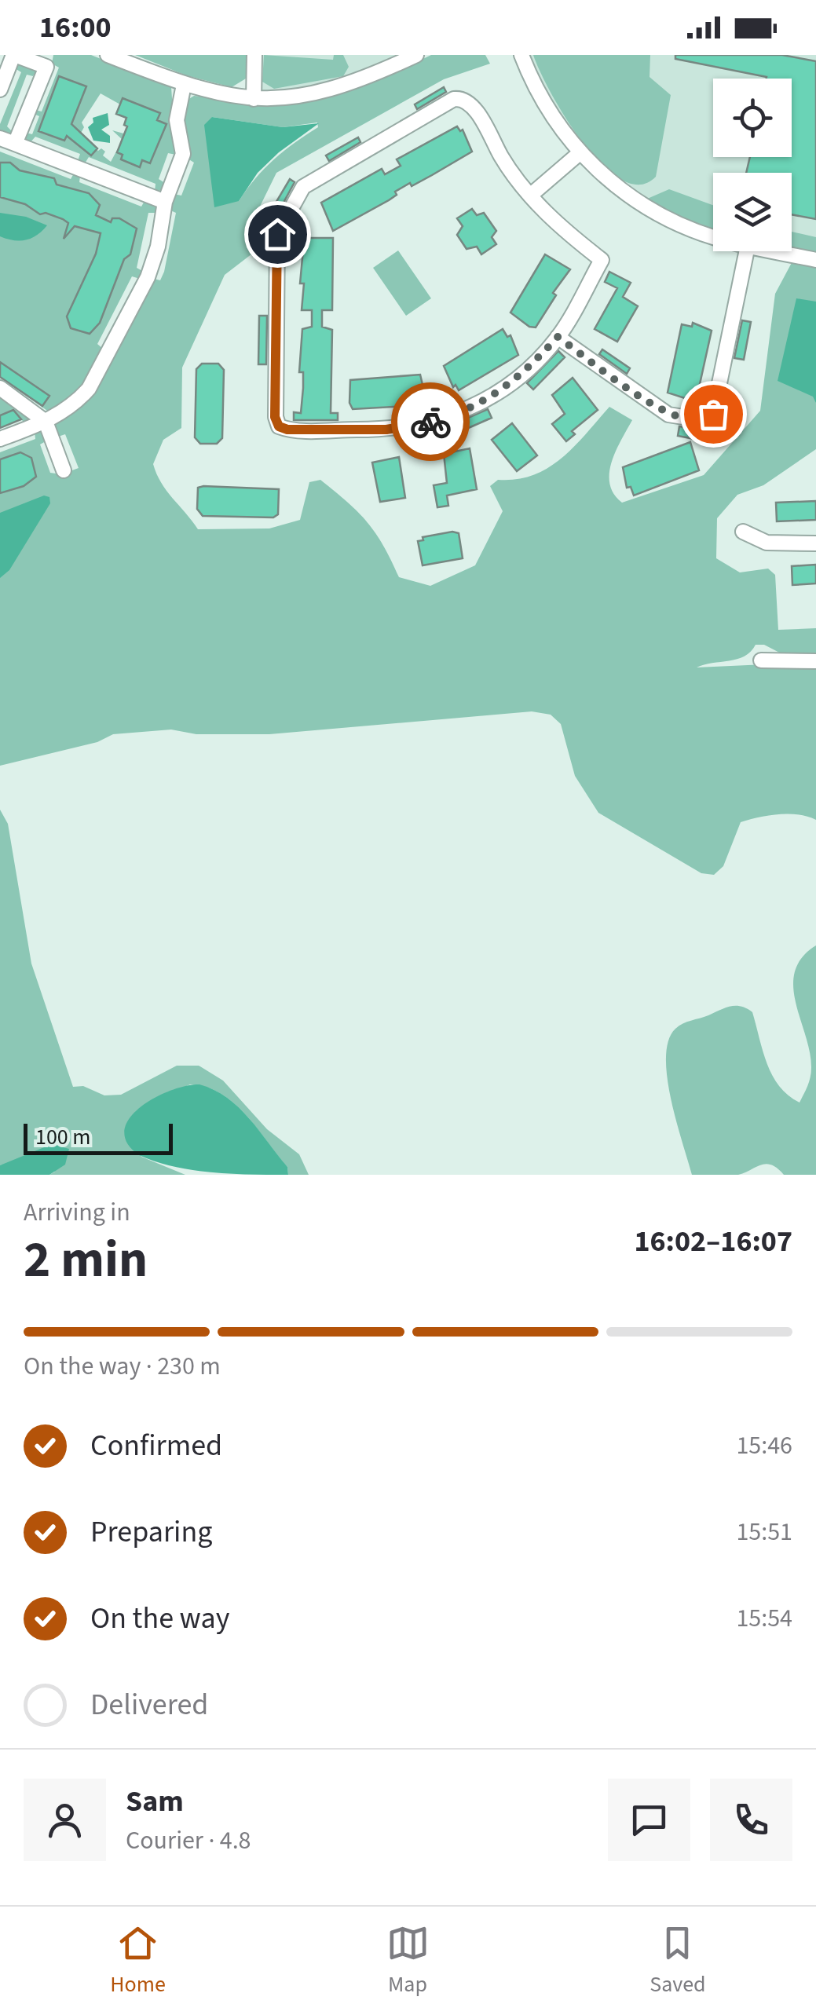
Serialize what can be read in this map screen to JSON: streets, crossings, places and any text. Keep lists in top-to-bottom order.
{
  "scale_bar": "100 m",
  "page": {
    "status": "16:00",
    "scale": "100 m",
    "heading": ["2 min", "Arriving in", "16:02–16:07"],
    "panel": ["Sam", "Courier · 4.8"],
    "bar": "On the way · 230 m",
    "list": [
      ["Confirmed", "15:46"],
      ["Preparing", "15:51"],
      ["On the way", "15:54"],
      "Delivered"
    ],
    "tabs": ["Home", "Map", "Saved"]
  }
}
